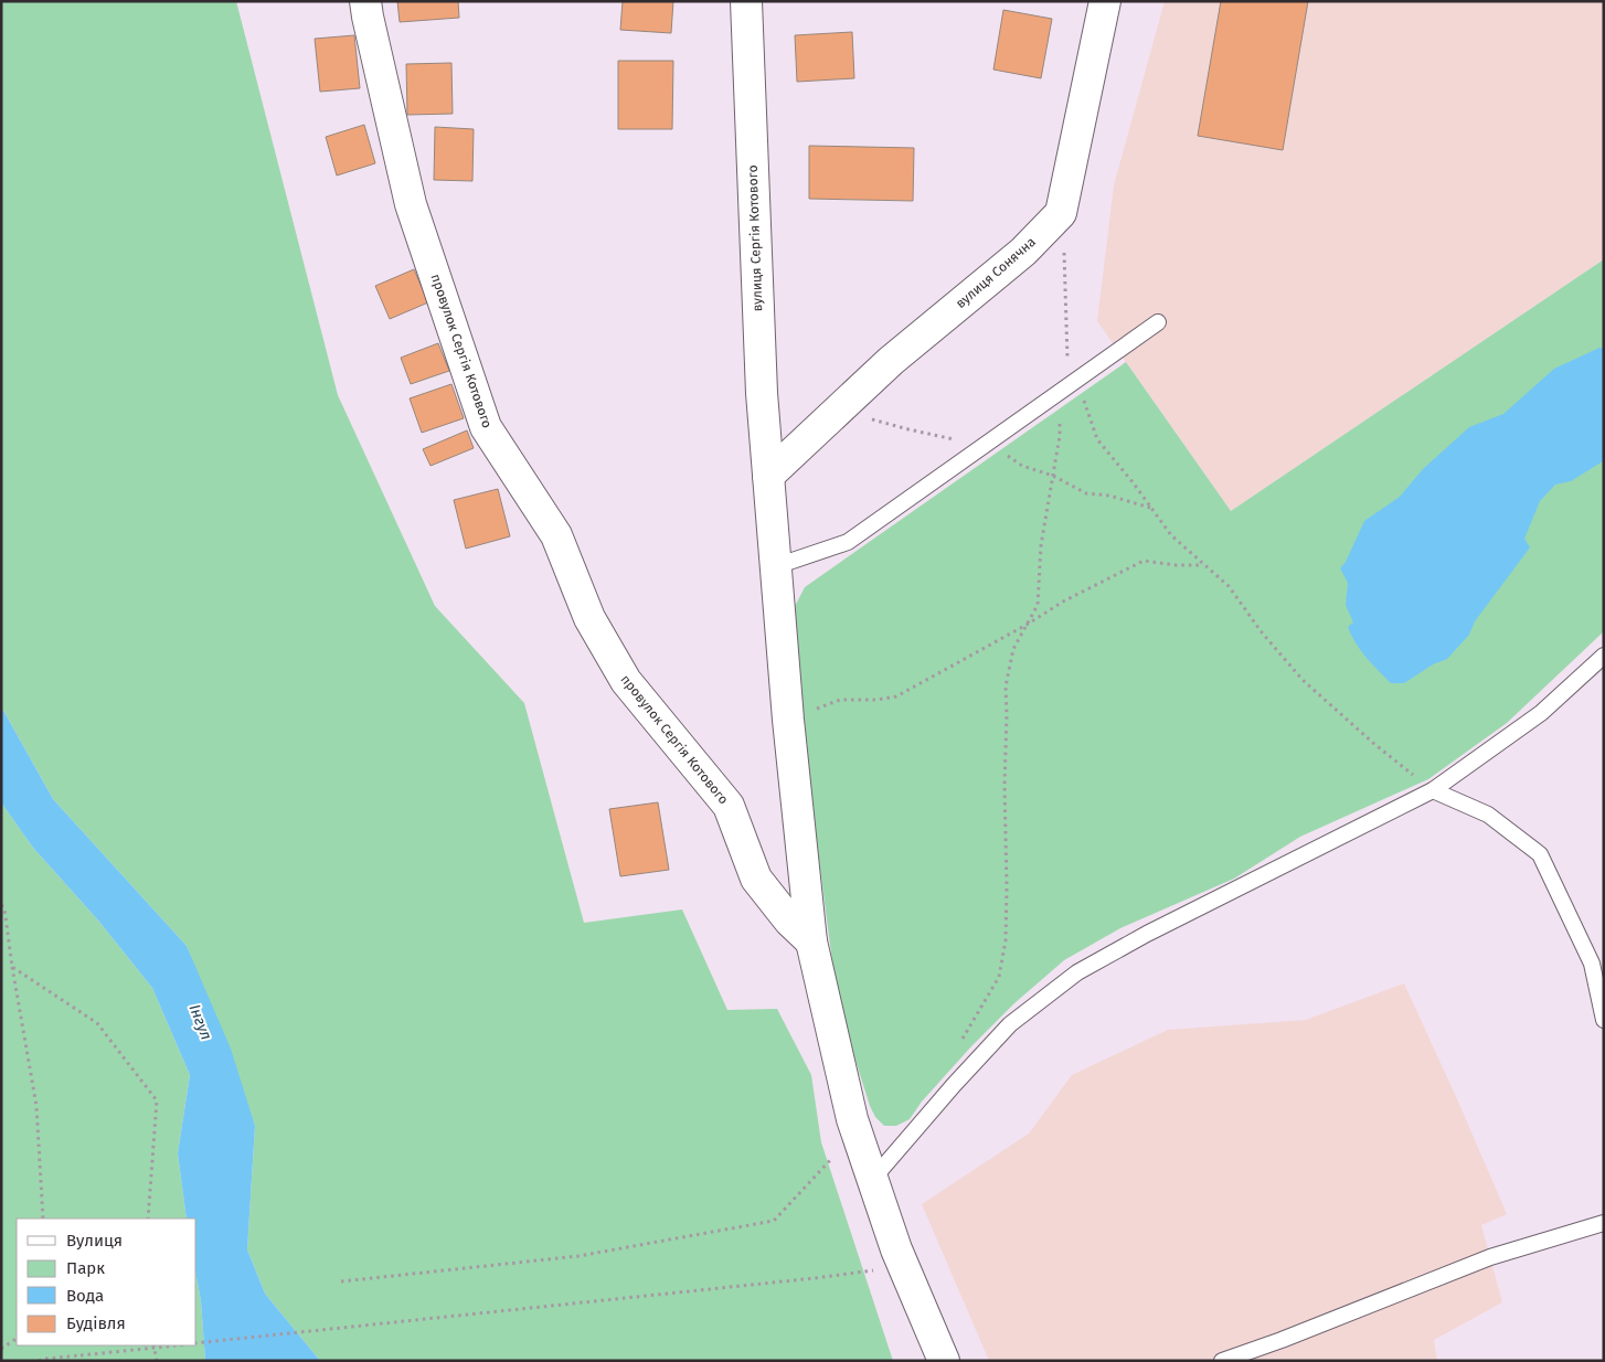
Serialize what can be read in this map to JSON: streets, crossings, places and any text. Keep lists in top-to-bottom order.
{
  "streets": {
    "street": ["вулиця Сергія Котового", "вулиця Сонячна", "провулок Сергія Котового"]
  },
  "crossings": [
    ["вулиця Сергія Котового", "вулиця Сонячна"],
    ["вулиця Сергія Котового", "провулок Сергія Котового"]
  ],
  "water": ["Інгул"],
  "legend": [
    "Вулиця",
    "Парк",
    "Вода",
    "Будівля"
  ]
}
